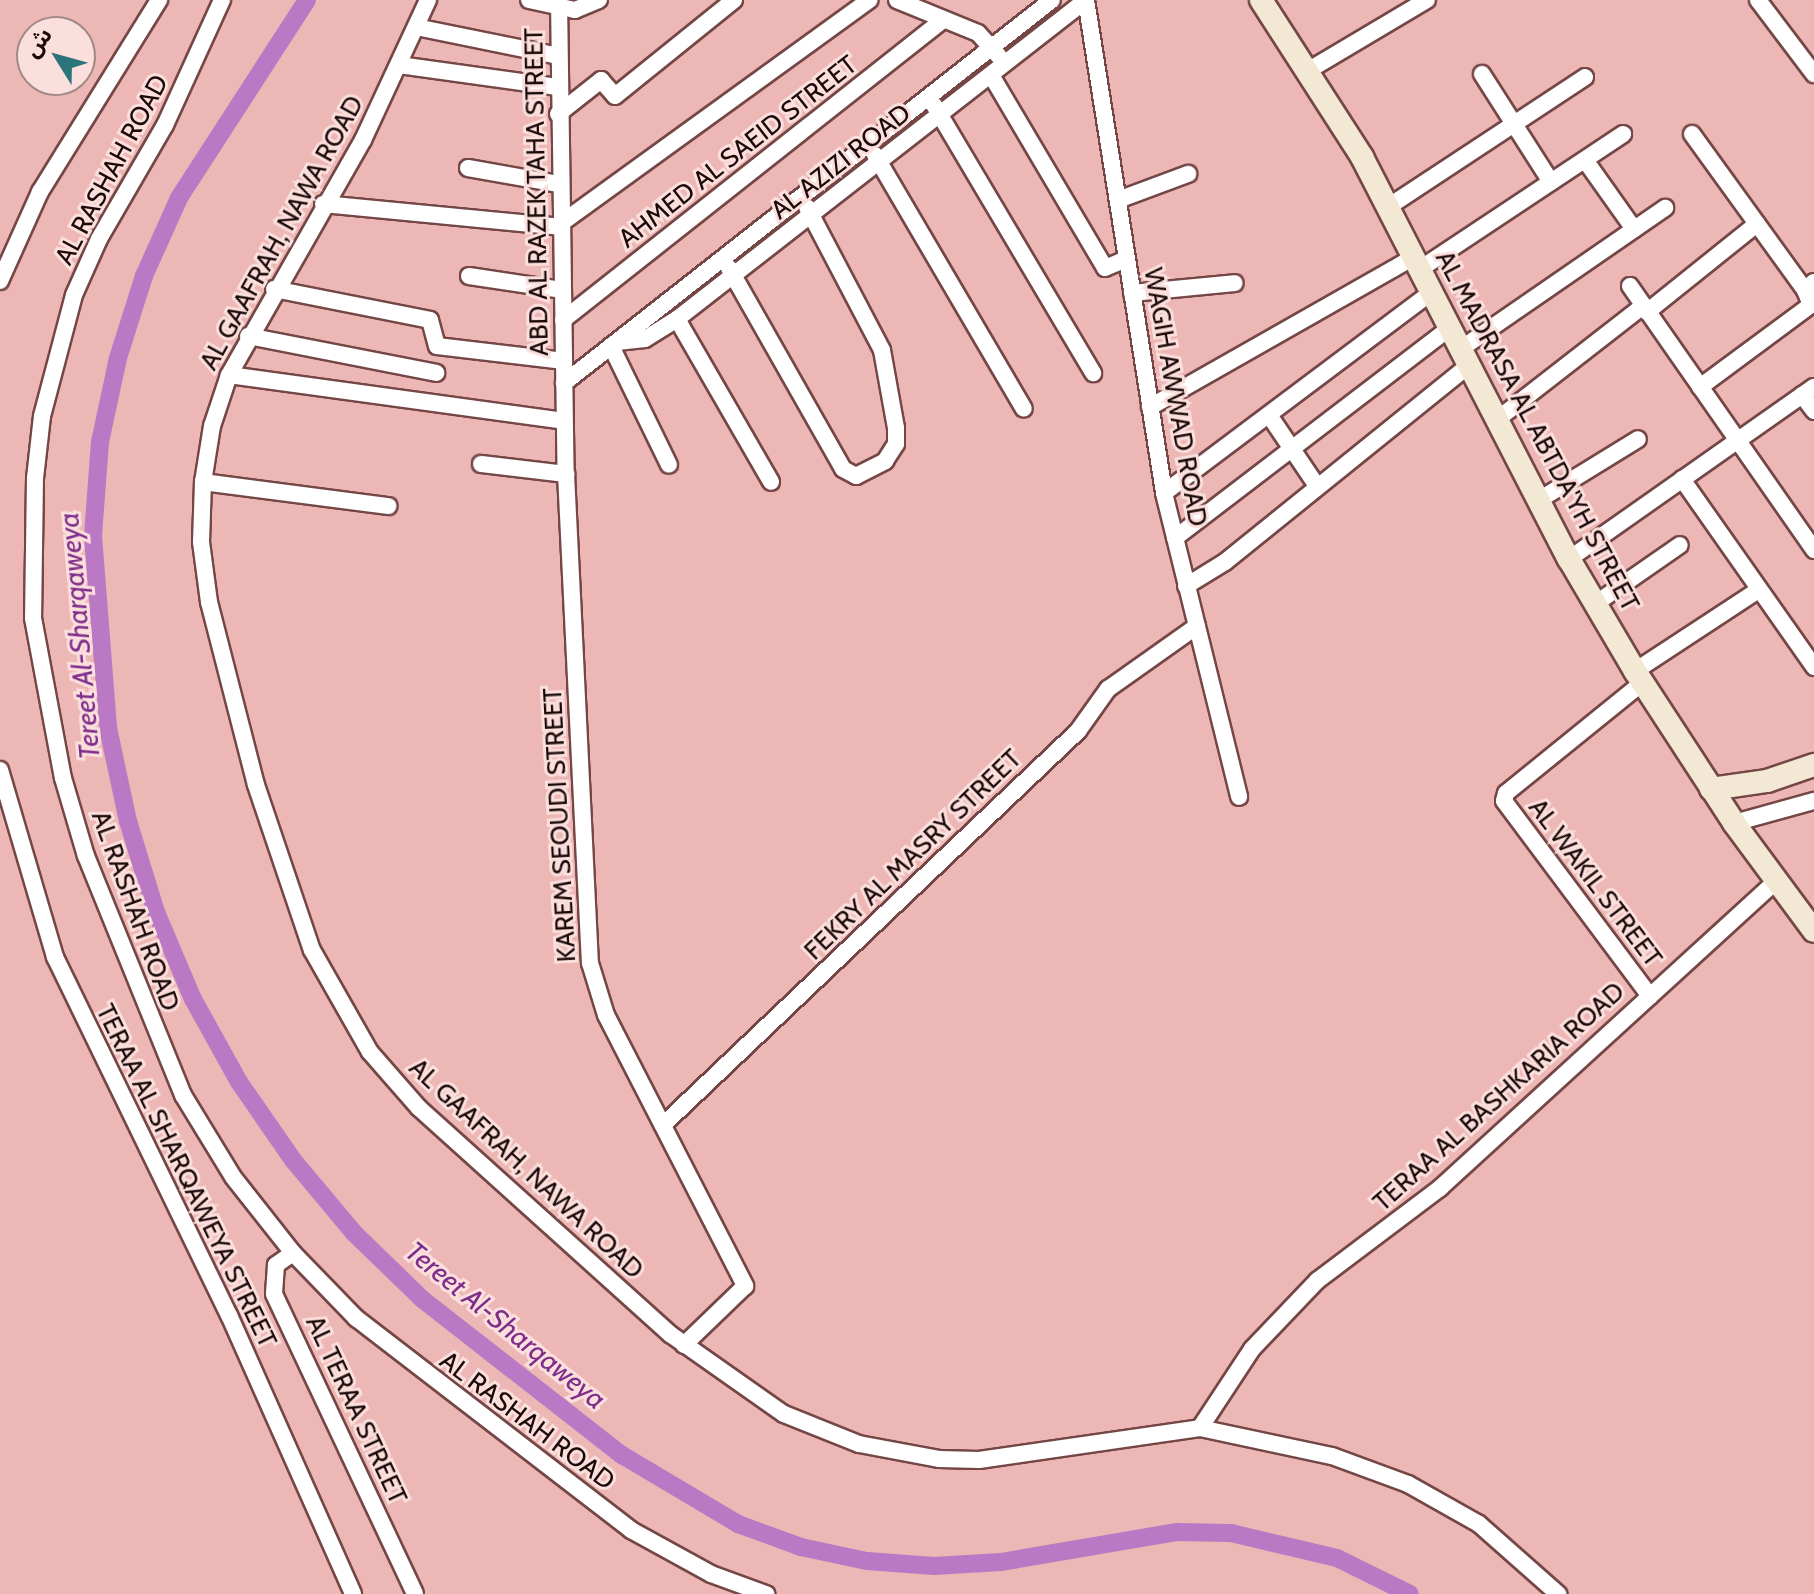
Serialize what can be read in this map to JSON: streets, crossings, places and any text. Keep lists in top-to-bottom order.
{
  "streets": {
    "street": [
      "AHMED AL SAEID STREET",
      "AL AZIZI ROAD",
      "AL RASHAH ROAD",
      "ABD AL RAZEK TAHA STREET",
      "AL GAAFRAH, NAWA ROAD",
      "WAGIH AWWAD ROAD",
      "AL MADRASA AL ABTDA'YH STREET",
      "KAREM SEOUDI STREET",
      "FEKRY AL MASRY STREET",
      "AL WAKIL STREET",
      "TERAA AL BASHKARIA ROAD",
      "TERAA AL SHARQAWEYA STREET",
      "AL TERAA STREET"
    ]
  },
  "crossings": [
    ["AHMED AL SAEID STREET", "ABD AL RAZEK TAHA STREET"],
    ["AL AZIZI ROAD", "ABD AL RAZEK TAHA STREET"],
    ["AL AZIZI ROAD", "WAGIH AWWAD ROAD"],
    ["AL AZIZI ROAD", "KAREM SEOUDI STREET"],
    ["AL RASHAH ROAD", "AL TERAA STREET"],
    ["ABD AL RAZEK TAHA STREET", "KAREM SEOUDI STREET"],
    ["AL GAAFRAH, NAWA ROAD", "KAREM SEOUDI STREET"],
    ["AL GAAFRAH, NAWA ROAD", "TERAA AL BASHKARIA ROAD"],
    ["WAGIH AWWAD ROAD", "FEKRY AL MASRY STREET"],
    ["AL MADRASA AL ABTDA'YH STREET", "AL WAKIL STREET"],
    ["AL MADRASA AL ABTDA'YH STREET", "TERAA AL BASHKARIA ROAD"],
    ["KAREM SEOUDI STREET", "FEKRY AL MASRY STREET"],
    ["AL WAKIL STREET", "TERAA AL BASHKARIA ROAD"]
  ],
  "water": ["Tereet Al-Sharqaweya"],
  "north": "top left"
}
